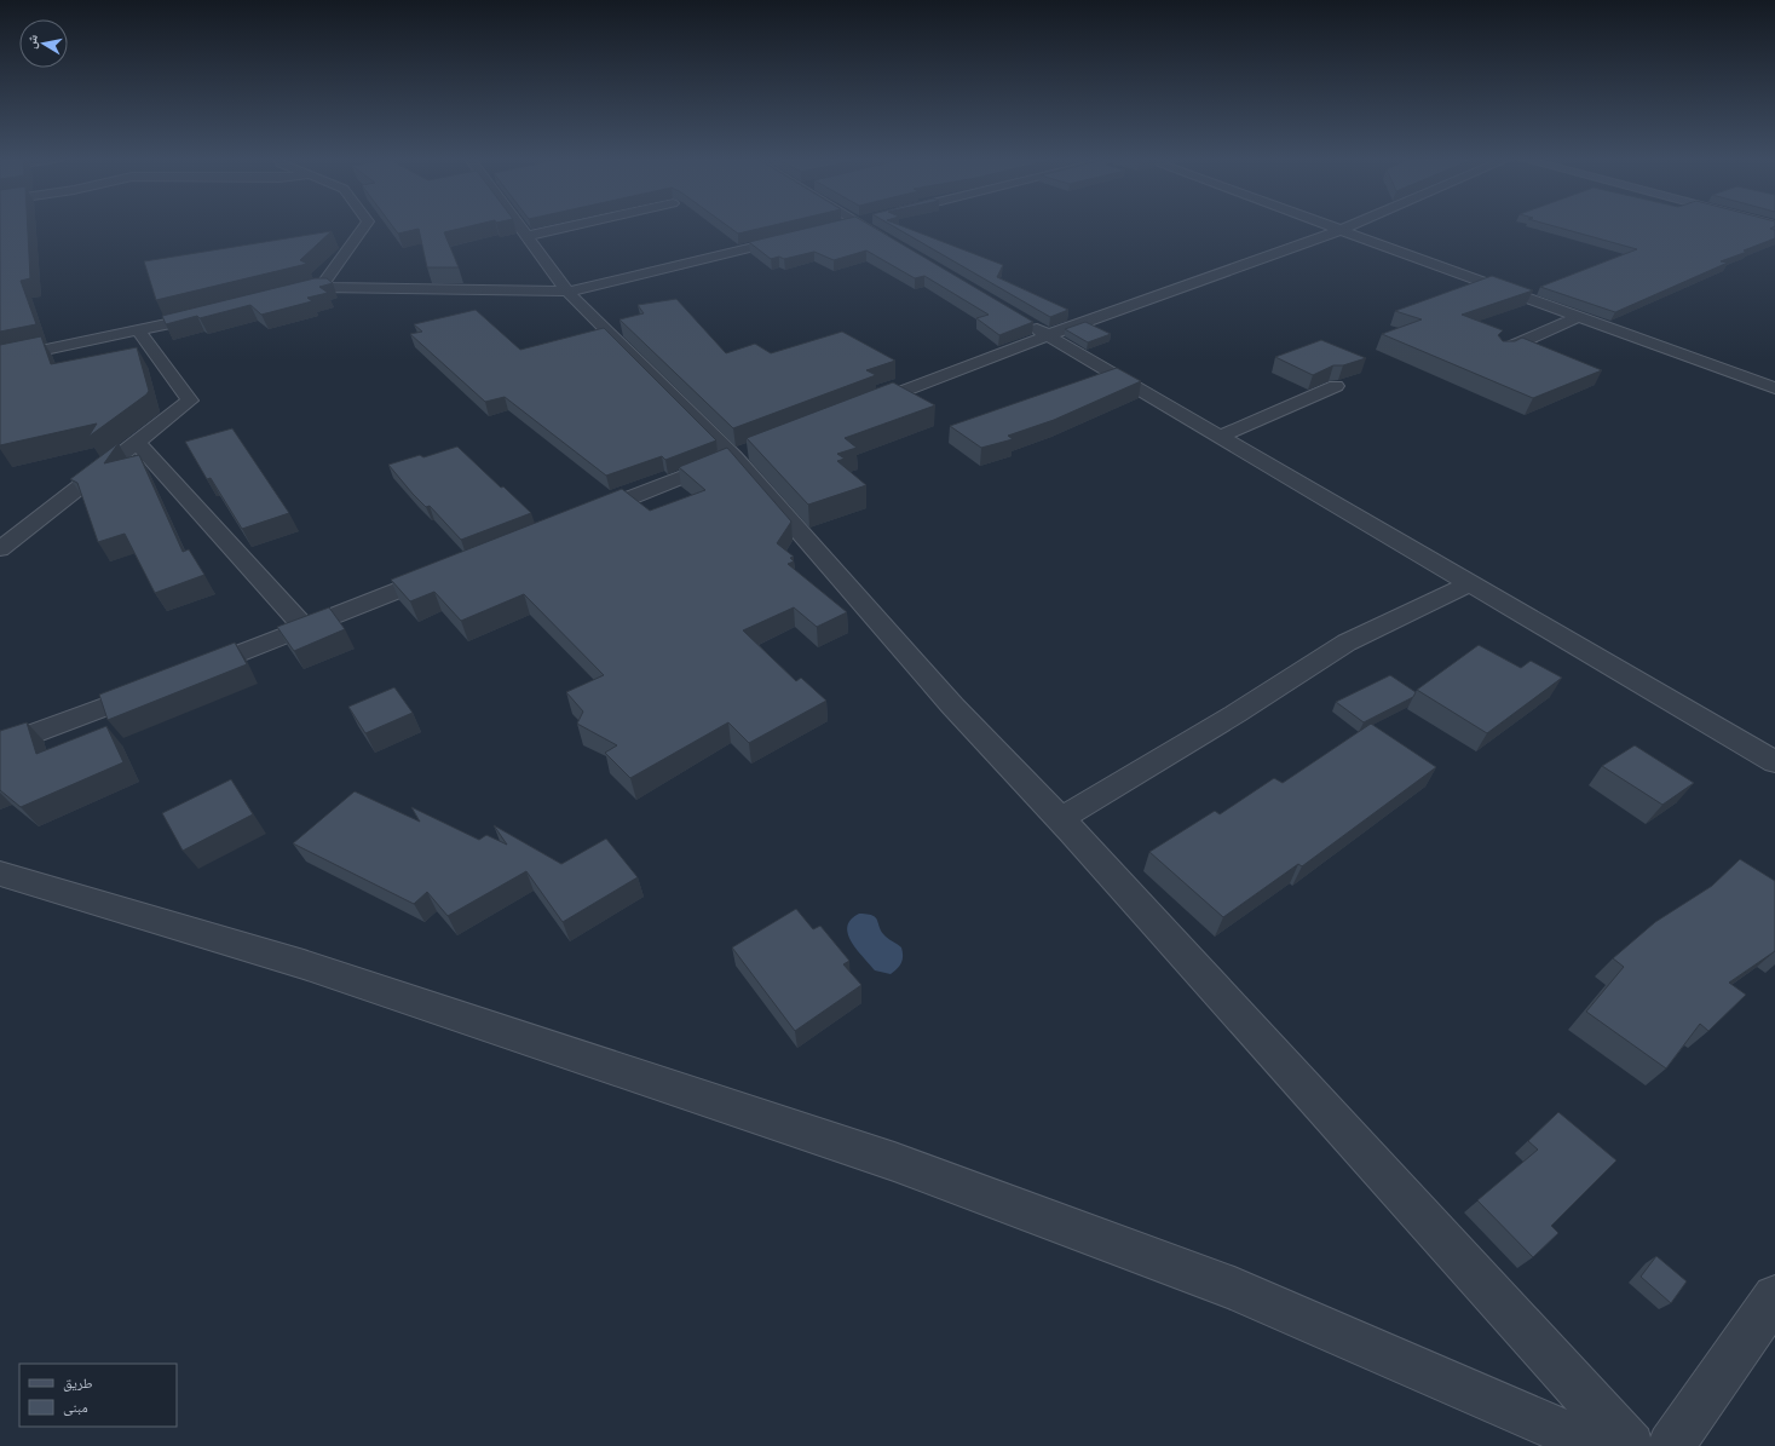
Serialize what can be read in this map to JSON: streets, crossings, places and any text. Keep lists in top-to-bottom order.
{
  "legend": ["طريق", "مبنى"],
  "north": "left"
}
